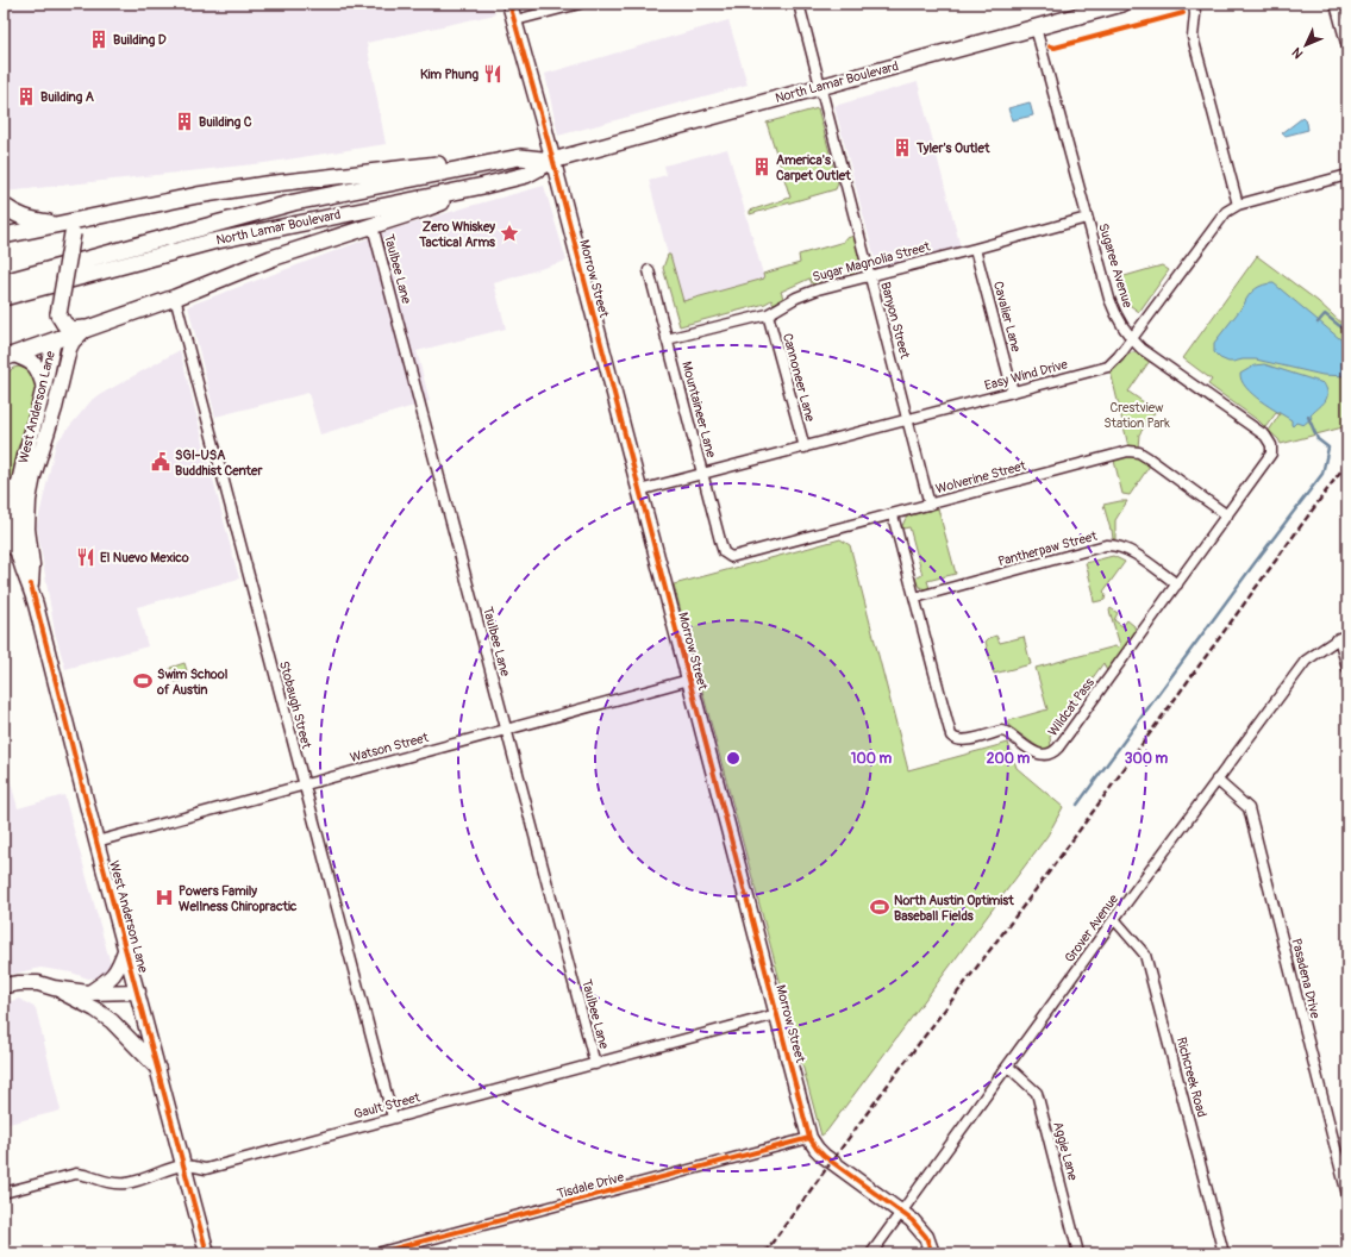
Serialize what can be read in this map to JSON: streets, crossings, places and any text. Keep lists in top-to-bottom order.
{
  "streets": {
    "main road": ["North Lamar Boulevard", "Morrow Street", "West Anderson Lane"],
    "street": [
      "Sugar Magnolia Street",
      "Sugaree Avenue",
      "Taulbee Lane",
      "Cavalier Lane",
      "Banyon Street",
      "Easy Wind Drive",
      "Cannoneer Lane",
      "Mountaineer Lane",
      "Wolverine Street",
      "Pantherpaw Street",
      "Stobaugh Street",
      "Wildcat Pass",
      "Watson Street",
      "Grover Avenue",
      "Pasadena Drive",
      "Richcreek Road",
      "Gault Street",
      "Aggie Lane",
      "Tisdale Drive"
    ]
  },
  "crossings": [
    ["North Lamar Boulevard", "Sugaree Avenue"],
    ["North Lamar Boulevard", "Morrow Street"],
    ["North Lamar Boulevard", "Banyon Street"],
    ["Sugar Magnolia Street", "Sugaree Avenue"],
    ["Sugar Magnolia Street", "Cavalier Lane"],
    ["Sugar Magnolia Street", "Banyon Street"],
    ["Sugar Magnolia Street", "Cannoneer Lane"],
    ["Sugar Magnolia Street", "Mountaineer Lane"],
    ["Sugaree Avenue", "Easy Wind Drive"],
    ["Sugaree Avenue", "Wildcat Pass"],
    ["Taulbee Lane", "Watson Street"],
    ["Taulbee Lane", "Gault Street"],
    ["Morrow Street", "Easy Wind Drive"],
    ["Morrow Street", "Watson Street"],
    ["Morrow Street", "Grover Avenue"],
    ["Morrow Street", "Gault Street"],
    ["Morrow Street", "Tisdale Drive"],
    ["Cavalier Lane", "Easy Wind Drive"],
    ["Banyon Street", "Easy Wind Drive"],
    ["Banyon Street", "Wolverine Street"],
    ["Easy Wind Drive", "Cannoneer Lane"],
    ["Easy Wind Drive", "Mountaineer Lane"],
    ["West Anderson Lane", "Watson Street"],
    ["West Anderson Lane", "Gault Street"],
    ["Mountaineer Lane", "Wolverine Street"],
    ["Wolverine Street", "Wildcat Pass"],
    ["Pantherpaw Street", "Wildcat Pass"],
    ["Stobaugh Street", "Watson Street"],
    ["Stobaugh Street", "Gault Street"],
    ["Grover Avenue", "Pasadena Drive"],
    ["Grover Avenue", "Richcreek Road"],
    ["Grover Avenue", "Aggie Lane"]
  ],
  "parks": ["Crestview Station Park"],
  "places": {
    "building": [
      "Building D",
      "Building A",
      "Building C",
      "Tyler's Outlet",
      "America's Carpet Outlet"
    ],
    "restaurant": ["Kim Phung", "El Nuevo Mexico"],
    "place": ["Zero Whiskey Tactical Arms"],
    "public building": ["SGI-USA Buddhist Center"],
    "sports": ["Swim School of Austin", "North Austin Optimist Baseball Fields"],
    "hospital": ["Powers Family Wellness Chiropractic"]
  },
  "north": "bottom left",
  "rings": ["100 m", "200 m", "300 m"]
}
